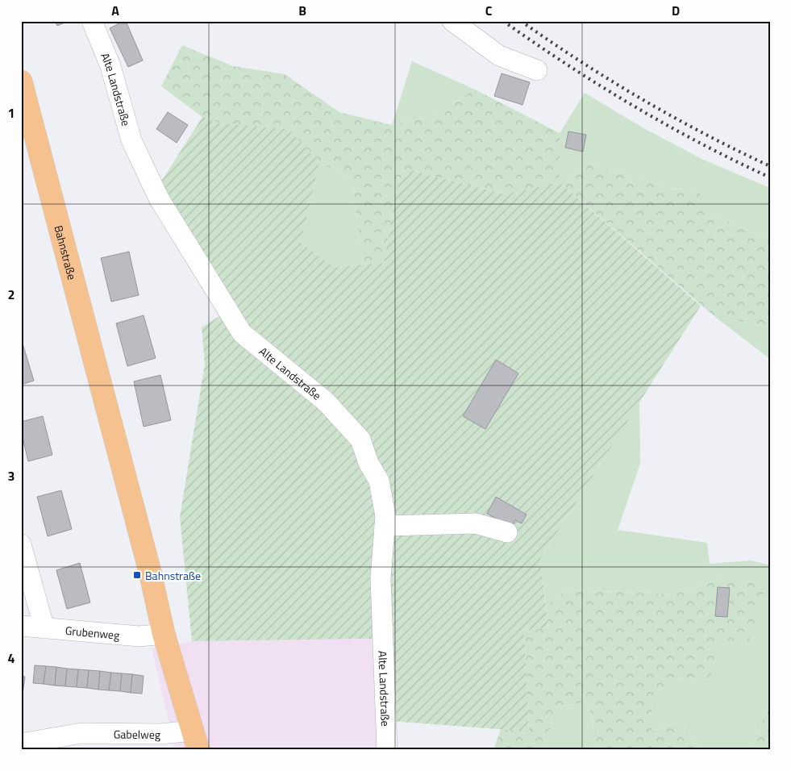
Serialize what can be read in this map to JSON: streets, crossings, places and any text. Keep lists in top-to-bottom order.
{
  "streets": {
    "main road": ["Bahnstraße"],
    "street": ["Alte Landstraße", "Grubenweg", "Gabelweg"]
  },
  "crossings": [
    ["Bahnstraße", "Grubenweg"],
    ["Bahnstraße", "Gabelweg"]
  ],
  "places": {
    "transit": ["Bahnstraße"]
  },
  "grid": {
    "columns": [
      "A",
      "B",
      "C",
      "D"
    ],
    "rows": [
      "1",
      "2",
      "3",
      "4"
    ]
  }
}
